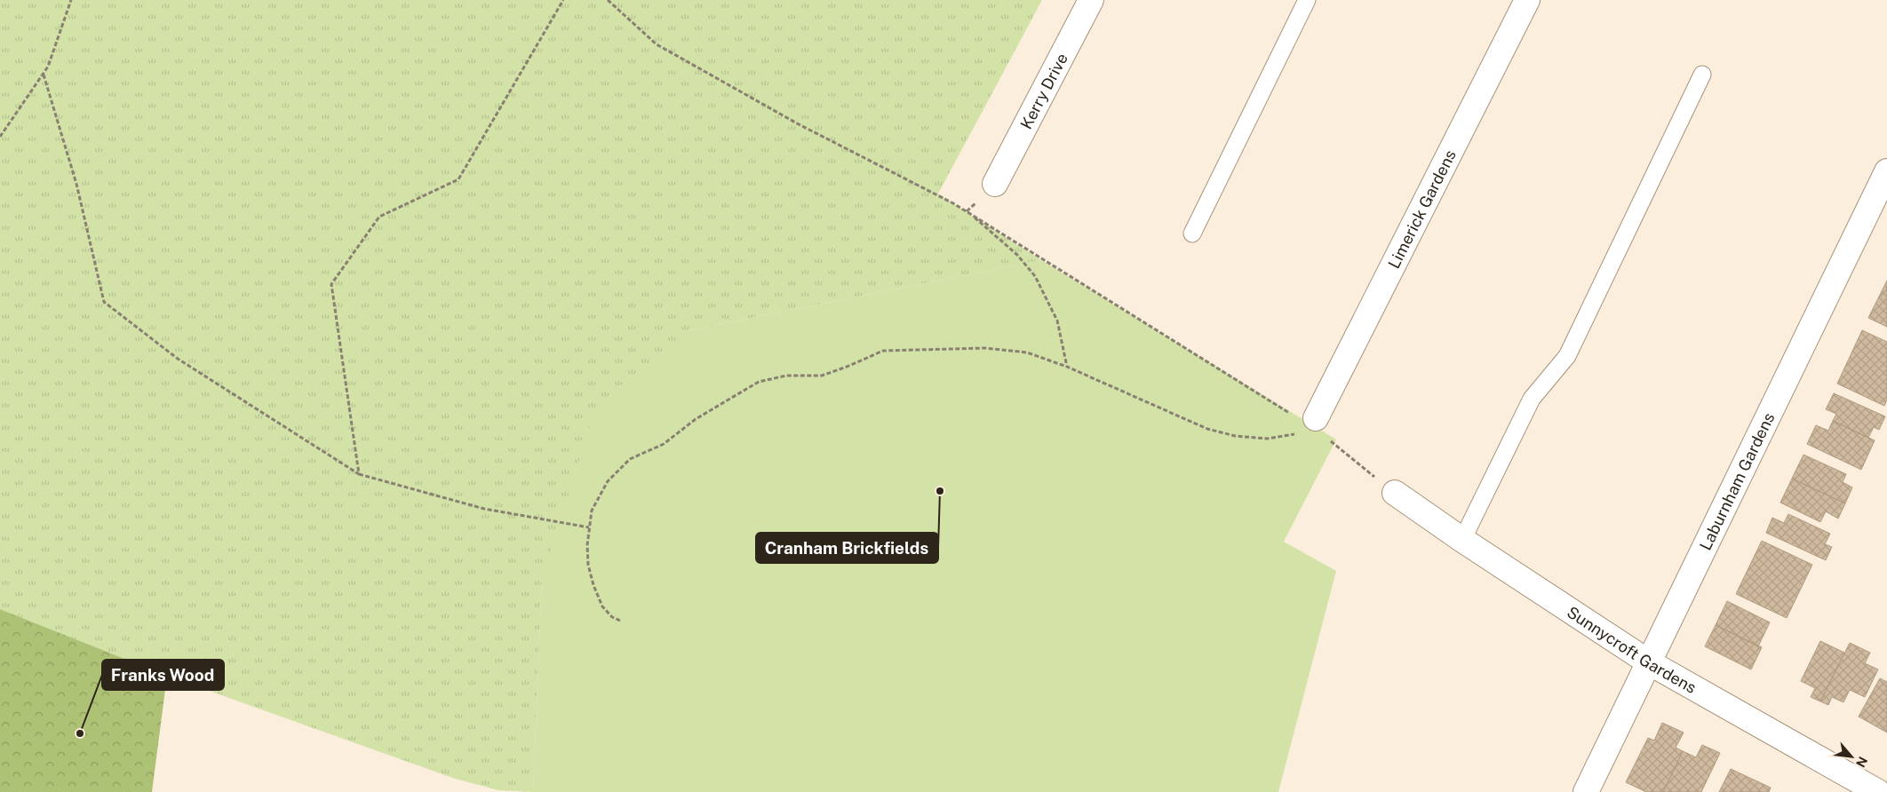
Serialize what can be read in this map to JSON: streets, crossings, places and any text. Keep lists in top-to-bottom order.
{
  "streets": {
    "street": [
      "Kerry Drive",
      "Limerick Gardens",
      "Laburnham Gardens",
      "Sunnycroft Gardens"
    ]
  },
  "crossings": [
    ["Laburnham Gardens", "Sunnycroft Gardens"]
  ],
  "places": ["Cranham Brickfields", "Franks Wood"],
  "north": "bottom right"
}
